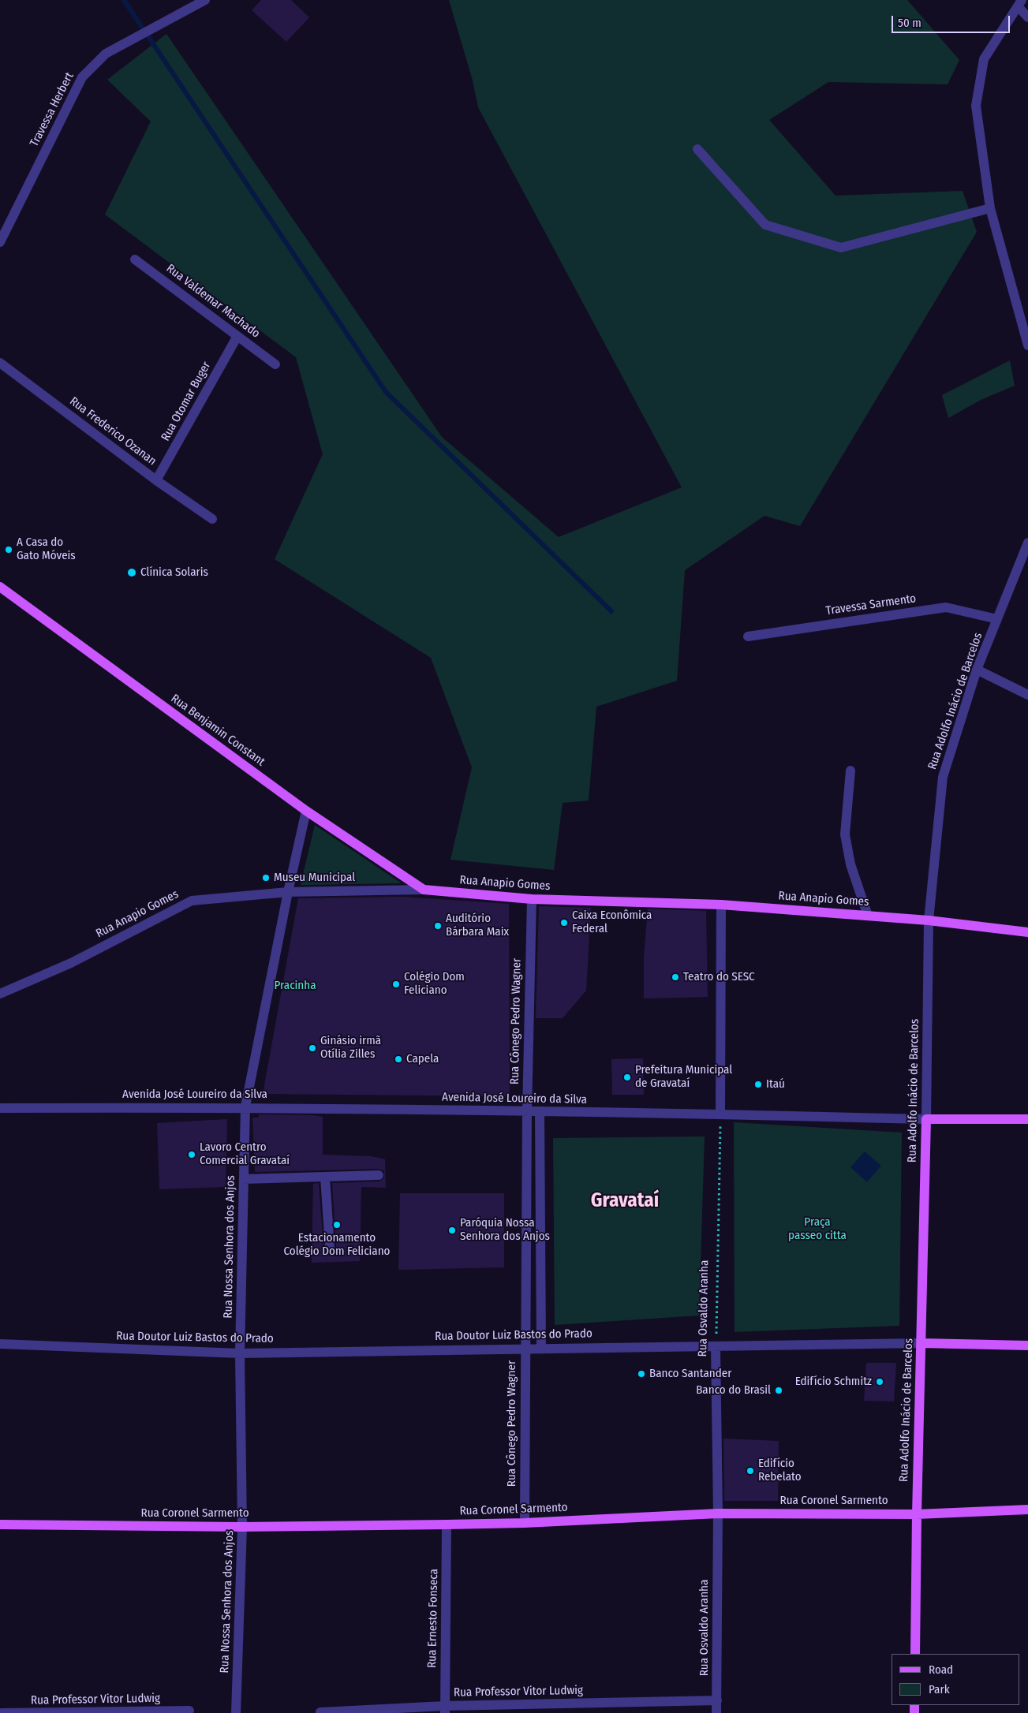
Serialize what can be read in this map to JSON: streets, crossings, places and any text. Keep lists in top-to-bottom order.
{
  "streets": {
    "main road": [
      "Rua Adolfo Inácio de Barcelos",
      "Rua Benjamin Constant",
      "Rua Anapio Gomes",
      "Avenida José Loureiro da Silva",
      "Rua Doutor Luiz Bastos do Prado",
      "Rua Coronel Sarmento"
    ],
    "street": [
      "Travessa Herbert",
      "Rua Valdemar Machado",
      "Rua Otomar Buger",
      "Rua Frederico Ozanan",
      "Travessa Sarmento",
      "Rua Cônego Pedro Wagner",
      "Rua Nossa Senhora dos Anjos",
      "Rua Osvaldo Aranha",
      "Rua Ernesto Fonseca",
      "Rua Professor Vitor Ludwig"
    ]
  },
  "crossings": [
    ["Rua Valdemar Machado", "Rua Otomar Buger"],
    ["Rua Otomar Buger", "Rua Frederico Ozanan"],
    ["Travessa Sarmento", "Rua Adolfo Inácio de Barcelos"],
    ["Rua Adolfo Inácio de Barcelos", "Rua Anapio Gomes"],
    ["Rua Adolfo Inácio de Barcelos", "Avenida José Loureiro da Silva"],
    ["Rua Adolfo Inácio de Barcelos", "Rua Doutor Luiz Bastos do Prado"],
    ["Rua Adolfo Inácio de Barcelos", "Rua Coronel Sarmento"],
    ["Rua Benjamin Constant", "Rua Anapio Gomes"],
    ["Rua Benjamin Constant", "Rua Nossa Senhora dos Anjos"],
    ["Rua Anapio Gomes", "Rua Cônego Pedro Wagner"],
    ["Rua Anapio Gomes", "Rua Nossa Senhora dos Anjos"],
    ["Rua Cônego Pedro Wagner", "Avenida José Loureiro da Silva"],
    ["Rua Cônego Pedro Wagner", "Rua Doutor Luiz Bastos do Prado"],
    ["Rua Cônego Pedro Wagner", "Rua Coronel Sarmento"],
    ["Avenida José Loureiro da Silva", "Rua Nossa Senhora dos Anjos"],
    ["Avenida José Loureiro da Silva", "Rua Osvaldo Aranha"],
    ["Rua Nossa Senhora dos Anjos", "Rua Doutor Luiz Bastos do Prado"],
    ["Rua Nossa Senhora dos Anjos", "Rua Coronel Sarmento"],
    ["Rua Osvaldo Aranha", "Rua Doutor Luiz Bastos do Prado"],
    ["Rua Osvaldo Aranha", "Rua Coronel Sarmento"],
    ["Rua Osvaldo Aranha", "Rua Professor Vitor Ludwig"],
    ["Rua Coronel Sarmento", "Rua Ernesto Fonseca"],
    ["Rua Ernesto Fonseca", "Rua Professor Vitor Ludwig"]
  ],
  "districts": ["Gravataí"],
  "parks": ["Pracinha", "Praça passeo citta"],
  "places": [
    "A Casa do Gato Móveis",
    "Clínica Solaris",
    "Museu Municipal",
    "Caixa Econômica Federal",
    "Auditório Bárbara Maix",
    "Teatro do SESC",
    "Colégio Dom Feliciano",
    "Ginásio irmã Otília Zilles",
    "Capela",
    "Prefeitura Municipal de Gravataí",
    "Itaú",
    "Lavoro Centro Comercial Gravataí",
    "Estacionamento Colégio Dom Feliciano",
    "Paróquia Nossa Senhora dos Anjos",
    "Banco Santander",
    "Edifício Schmitz",
    "Banco do Brasil",
    "Edifício Rebelato"
  ],
  "legend": ["Road", "Park"],
  "scale_bar": "50 m"
}
